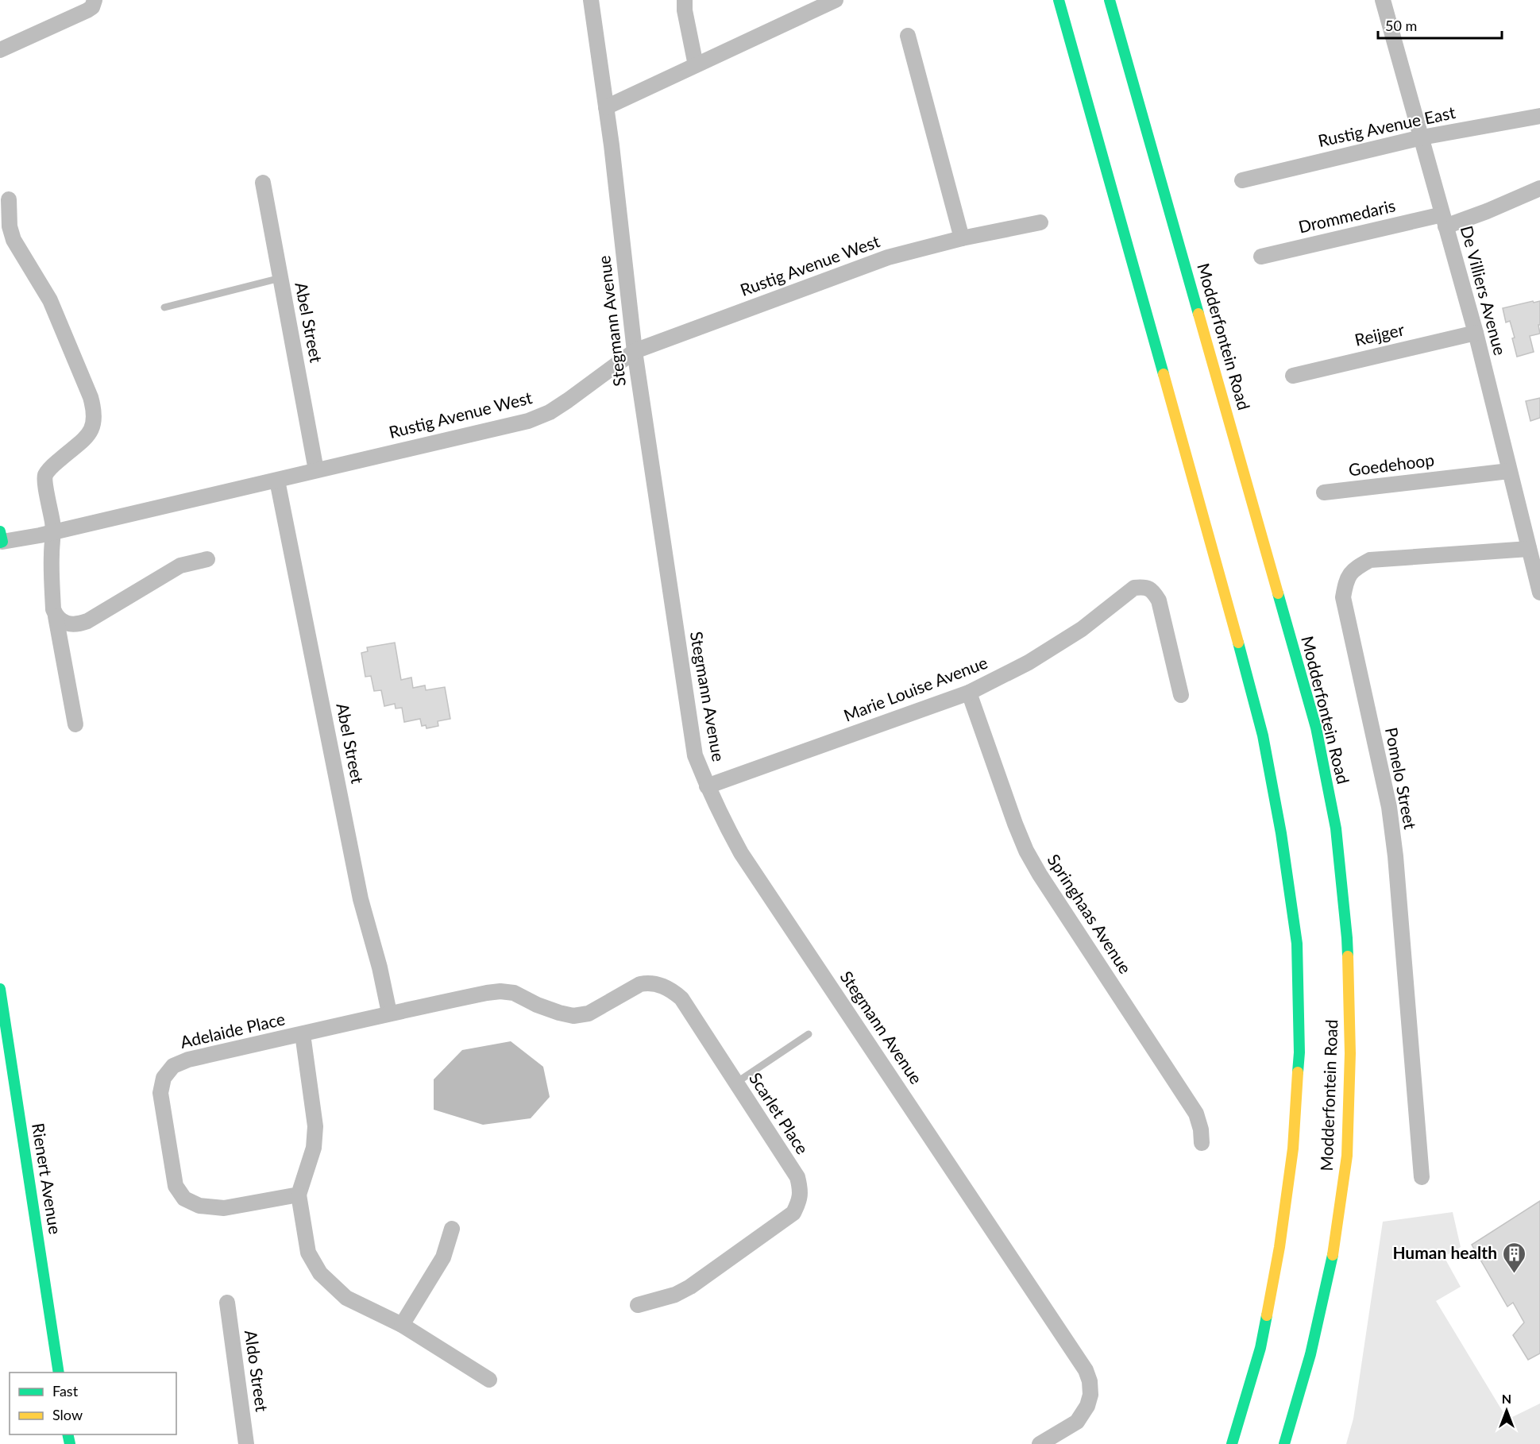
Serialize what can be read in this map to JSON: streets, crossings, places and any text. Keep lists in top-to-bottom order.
{
  "streets": {
    "main road": ["Modderfontein Road", "Rienert Avenue"],
    "street": [
      "Rustig Avenue East",
      "Drommedaris",
      "Rustig Avenue West",
      "De Villiers Avenue",
      "Stegmann Avenue",
      "Abel Street",
      "Reijger",
      "Goedehoop",
      "Marie Louise Avenue",
      "Pomelo Street",
      "Springhaas Avenue",
      "Adelaide Place",
      "Scarlet Place",
      "Aldo Street"
    ]
  },
  "crossings": [
    ["Rustig Avenue East", "De Villiers Avenue"],
    ["Drommedaris", "De Villiers Avenue"],
    ["Rustig Avenue West", "Stegmann Avenue"],
    ["Rustig Avenue West", "Abel Street"],
    ["De Villiers Avenue", "Reijger"],
    ["De Villiers Avenue", "Goedehoop"],
    ["De Villiers Avenue", "Pomelo Street"],
    ["Stegmann Avenue", "Marie Louise Avenue"],
    ["Abel Street", "Adelaide Place"],
    ["Marie Louise Avenue", "Springhaas Avenue"],
    ["Adelaide Place", "Scarlet Place"]
  ],
  "places": {
    "building": ["Human health"]
  },
  "legend": ["Fast", "Slow"],
  "scale_bar": "50 m",
  "north": "top"
}
